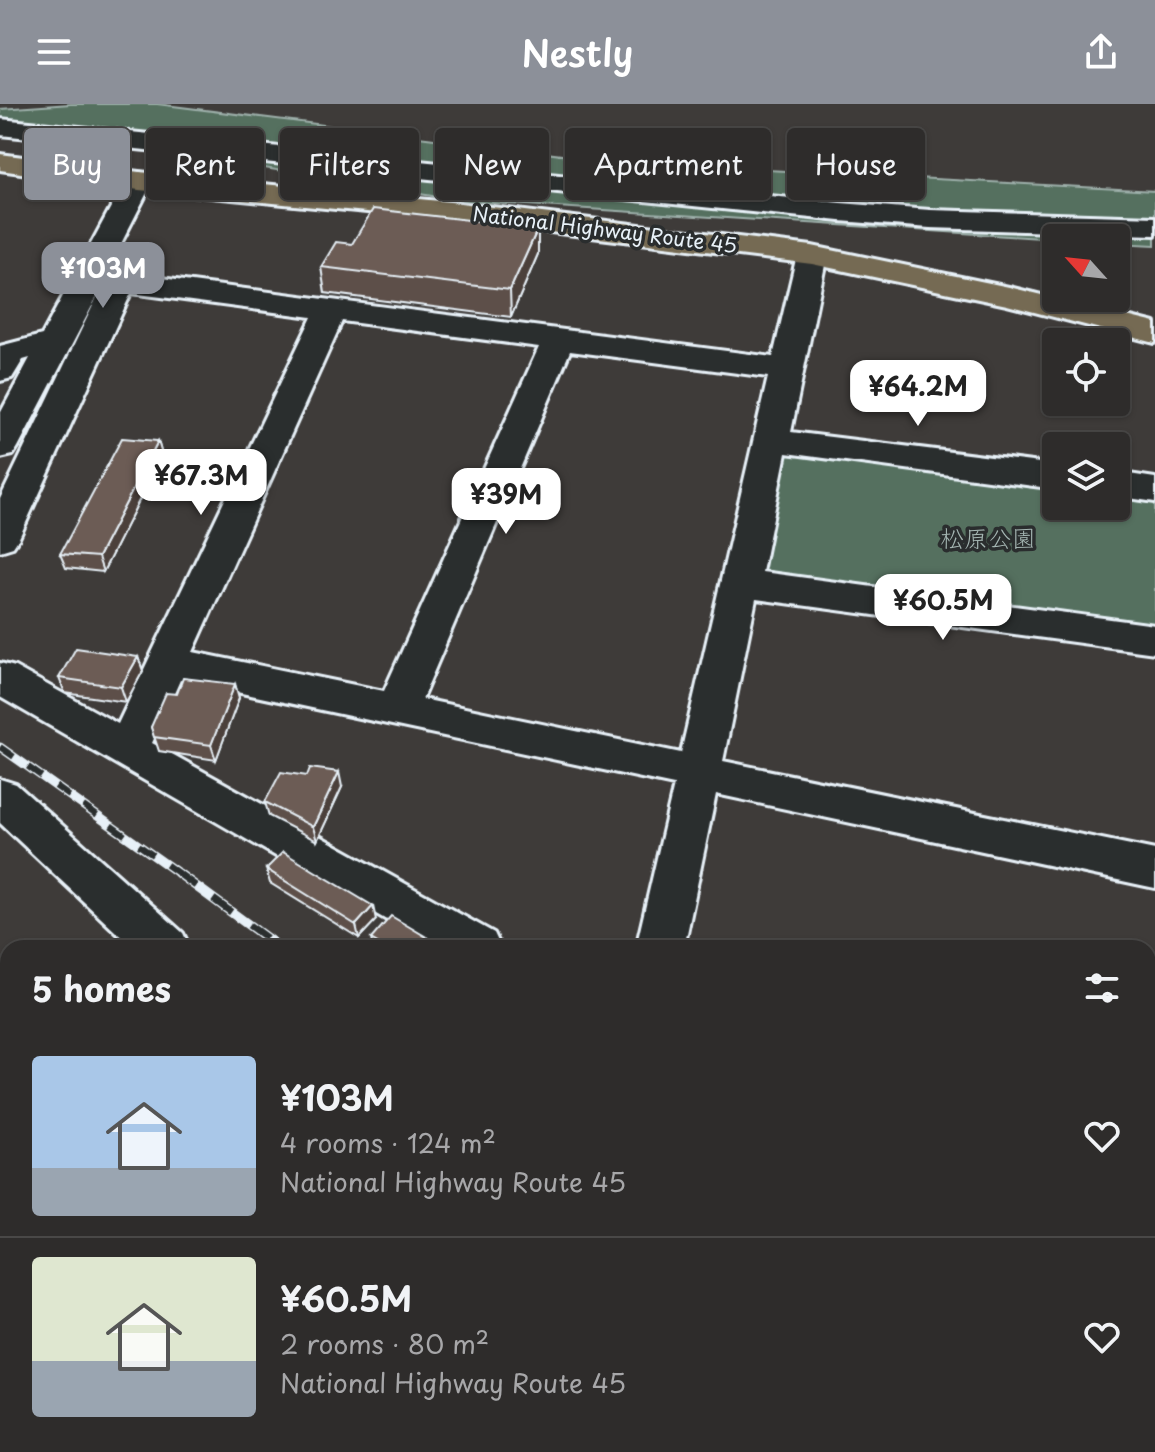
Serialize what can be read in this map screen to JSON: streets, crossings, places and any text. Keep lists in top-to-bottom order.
{
  "streets": {
    "highway": ["National Highway Route 45"]
  },
  "parks": ["松原公園"],
  "north": "top left",
  "page": {
    "header": "Nestly",
    "chip": [
      "Buy",
      "Rent",
      "Filters",
      "New",
      "Apartment",
      "House"
    ],
    "price": [
      "¥103M",
      "¥64.2M",
      "¥67.3M",
      "¥39M",
      "¥60.5M"
    ],
    "heading": "5 homes",
    "list": [
      {
        "name": "¥103M",
        "note": "4 rooms · 124 m² · National Highway Route 45"
      },
      {
        "name": "¥60.5M",
        "note": "2 rooms · 80 m² · National Highway Route 45"
      }
    ]
  }
}
